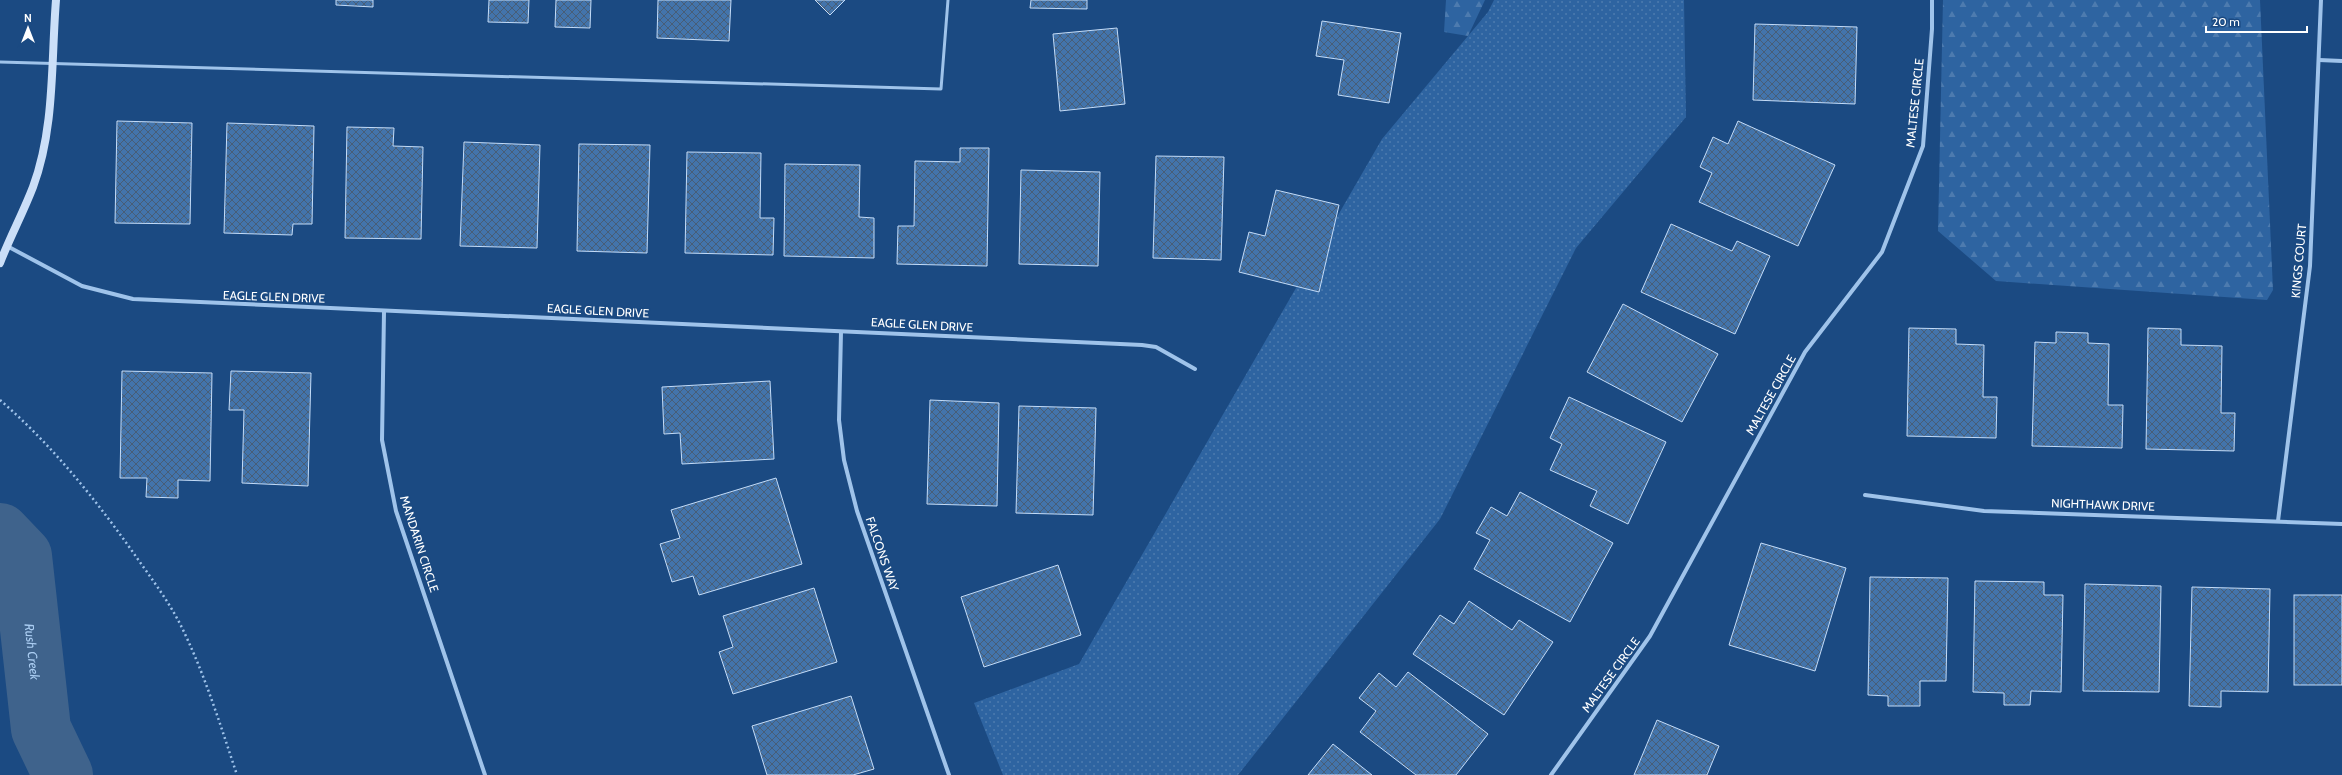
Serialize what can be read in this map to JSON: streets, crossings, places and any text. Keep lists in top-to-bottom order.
{
  "streets": {
    "street": [
      "MALTESE CIRCLE",
      "KINGS COURT",
      "EAGLE GLEN DRIVE",
      "NIGHTHAWK DRIVE",
      "MANDARIN CIRCLE",
      "FALCONS WAY"
    ]
  },
  "crossings": [
    ["KINGS COURT", "NIGHTHAWK DRIVE"],
    ["EAGLE GLEN DRIVE", "MANDARIN CIRCLE"],
    ["EAGLE GLEN DRIVE", "FALCONS WAY"]
  ],
  "water": ["Rush Creek"],
  "scale_bar": "20 m",
  "north": "top"
}
